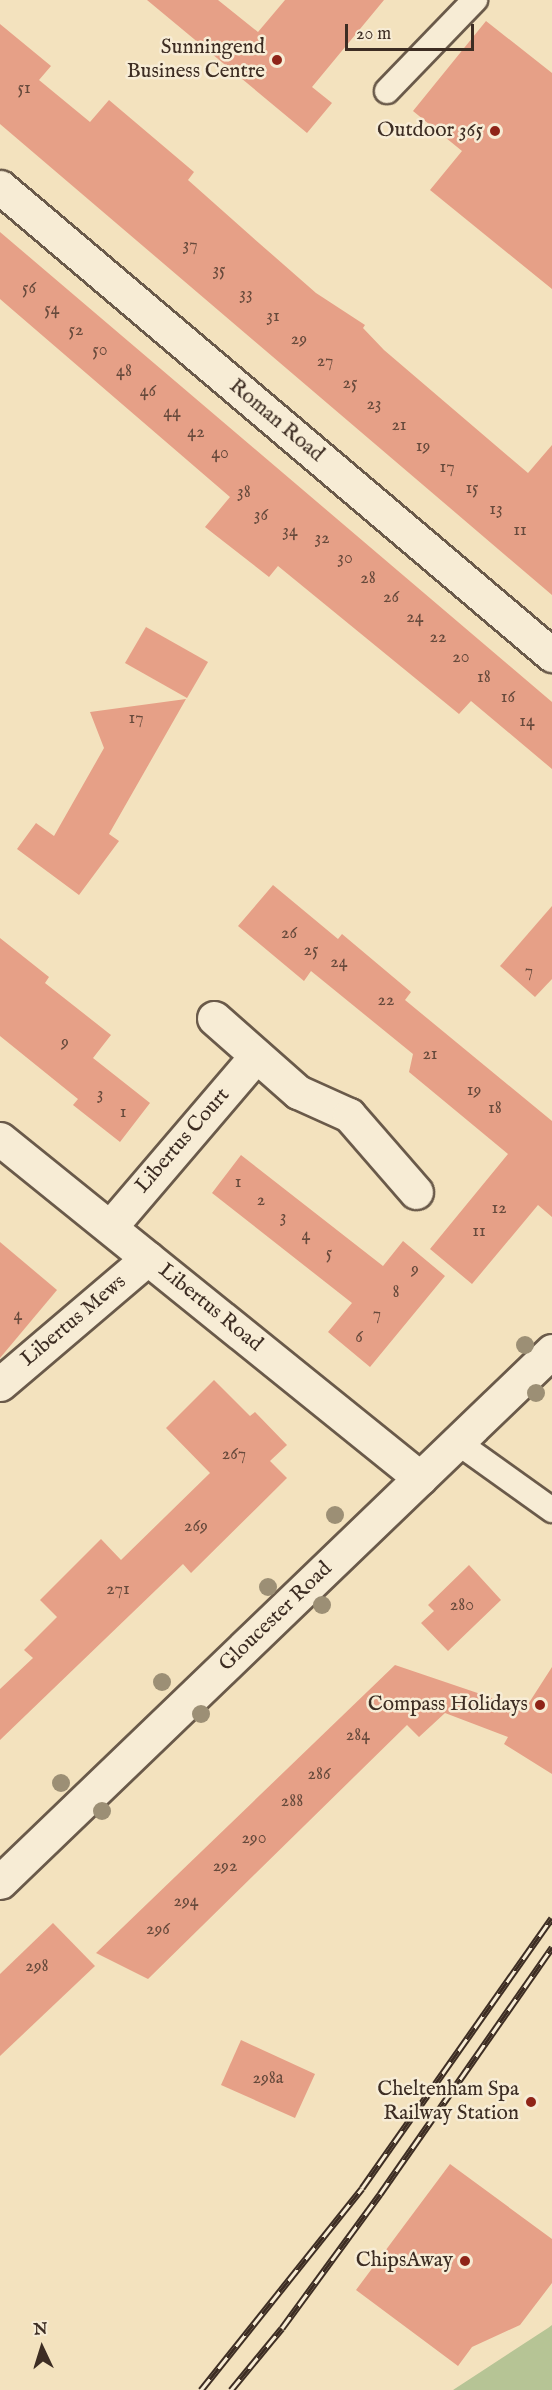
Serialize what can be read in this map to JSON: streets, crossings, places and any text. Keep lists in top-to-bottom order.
{
  "streets": {
    "street": [
      "Roman Road",
      "Libertus Court",
      "Libertus Road",
      "Libertus Mews",
      "Gloucester Road"
    ]
  },
  "crossings": [
    ["Libertus Court", "Libertus Road"],
    ["Libertus Road", "Libertus Mews"],
    ["Libertus Road", "Gloucester Road"]
  ],
  "places": [
    "Sunningend Business Centre",
    "Outdoor 365",
    "Compass Holidays",
    "Cheltenham Spa Railway Station",
    "ChipsAway"
  ],
  "house_numbers": [
    "51",
    "37",
    "35",
    "56",
    "33",
    "54",
    "31",
    "52",
    "29",
    "50",
    "27",
    "48",
    "25",
    "46",
    "23",
    "44",
    "21",
    "42",
    "19",
    "40",
    "17",
    "15",
    "38",
    "13",
    "36",
    "11",
    "34",
    "32",
    "30",
    "28",
    "26",
    "24",
    "22",
    "20",
    "18",
    "16",
    "17",
    "14",
    "26",
    "25",
    "24",
    "7",
    "22",
    "9",
    "21",
    "19",
    "3",
    "18",
    "1",
    "1",
    "2",
    "12",
    "3",
    "11",
    "4",
    "5",
    "9",
    "8",
    "7",
    "4",
    "6",
    "267",
    "269",
    "271",
    "280",
    "284",
    "286",
    "288",
    "290",
    "292",
    "294",
    "296",
    "298",
    "298a"
  ],
  "scale_bar": "20 m",
  "north": "top"
}
